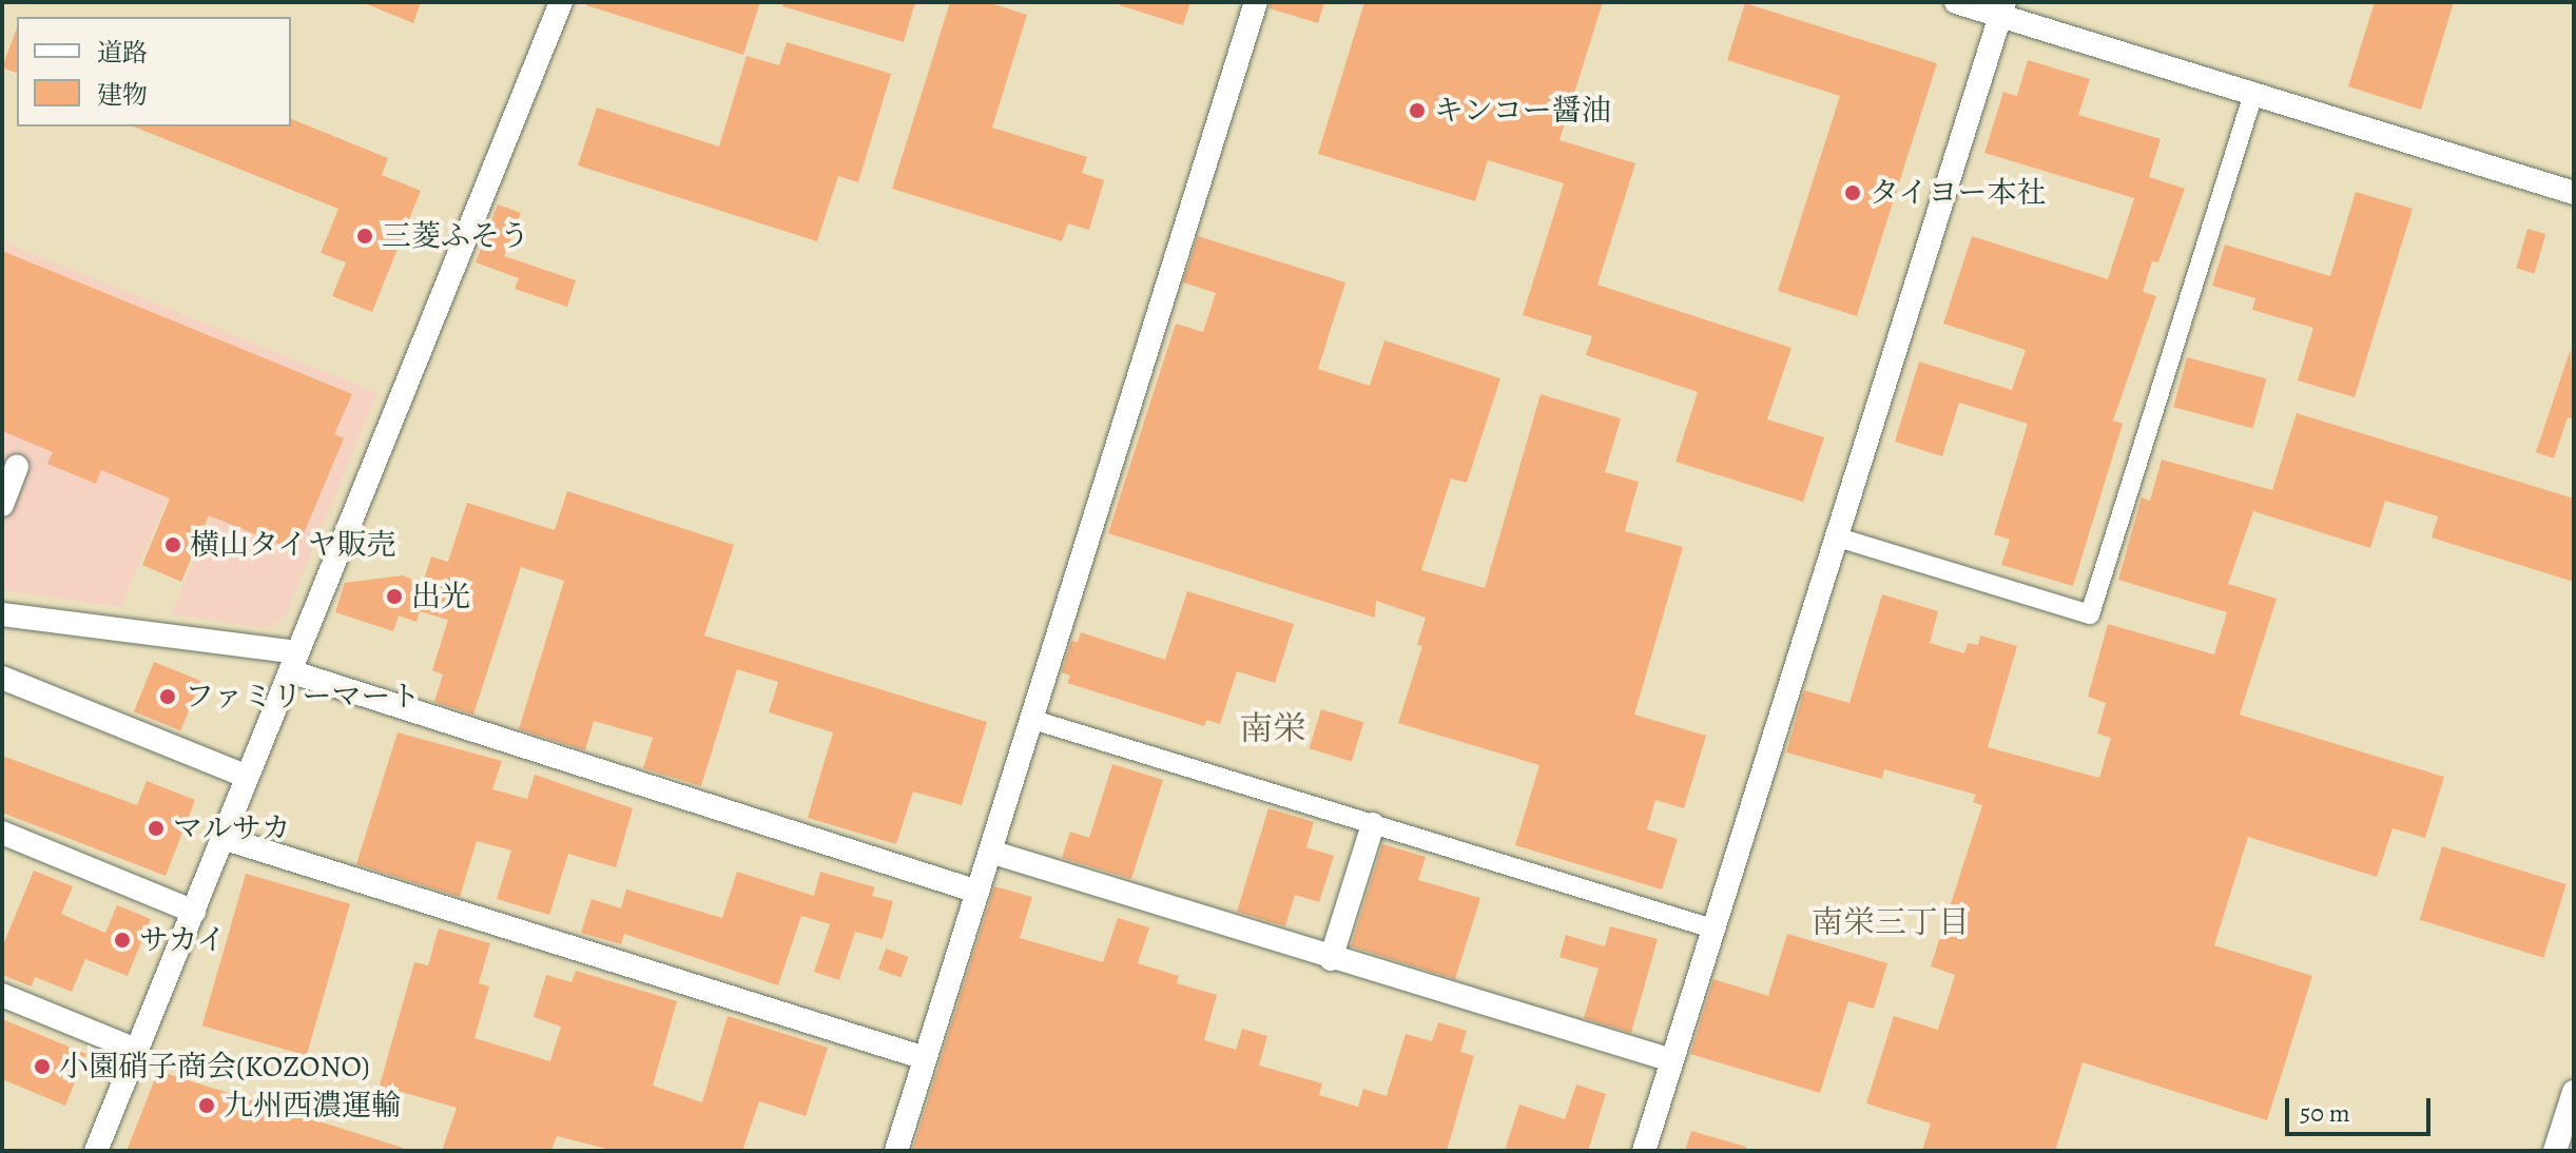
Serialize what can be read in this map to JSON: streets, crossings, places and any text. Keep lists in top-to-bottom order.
{
  "districts": ["南栄", "南栄三丁目"],
  "places": [
    "キンコー醤油",
    "タイヨー本社",
    "三菱ふそう",
    "横山タイヤ販売",
    "出光",
    "ファミリーマート",
    "マルサカ",
    "サカイ",
    "小園硝子商会(KOZONO)",
    "九州西濃運輸"
  ],
  "legend": ["道路", "建物"],
  "scale_bar": "50 m"
}
